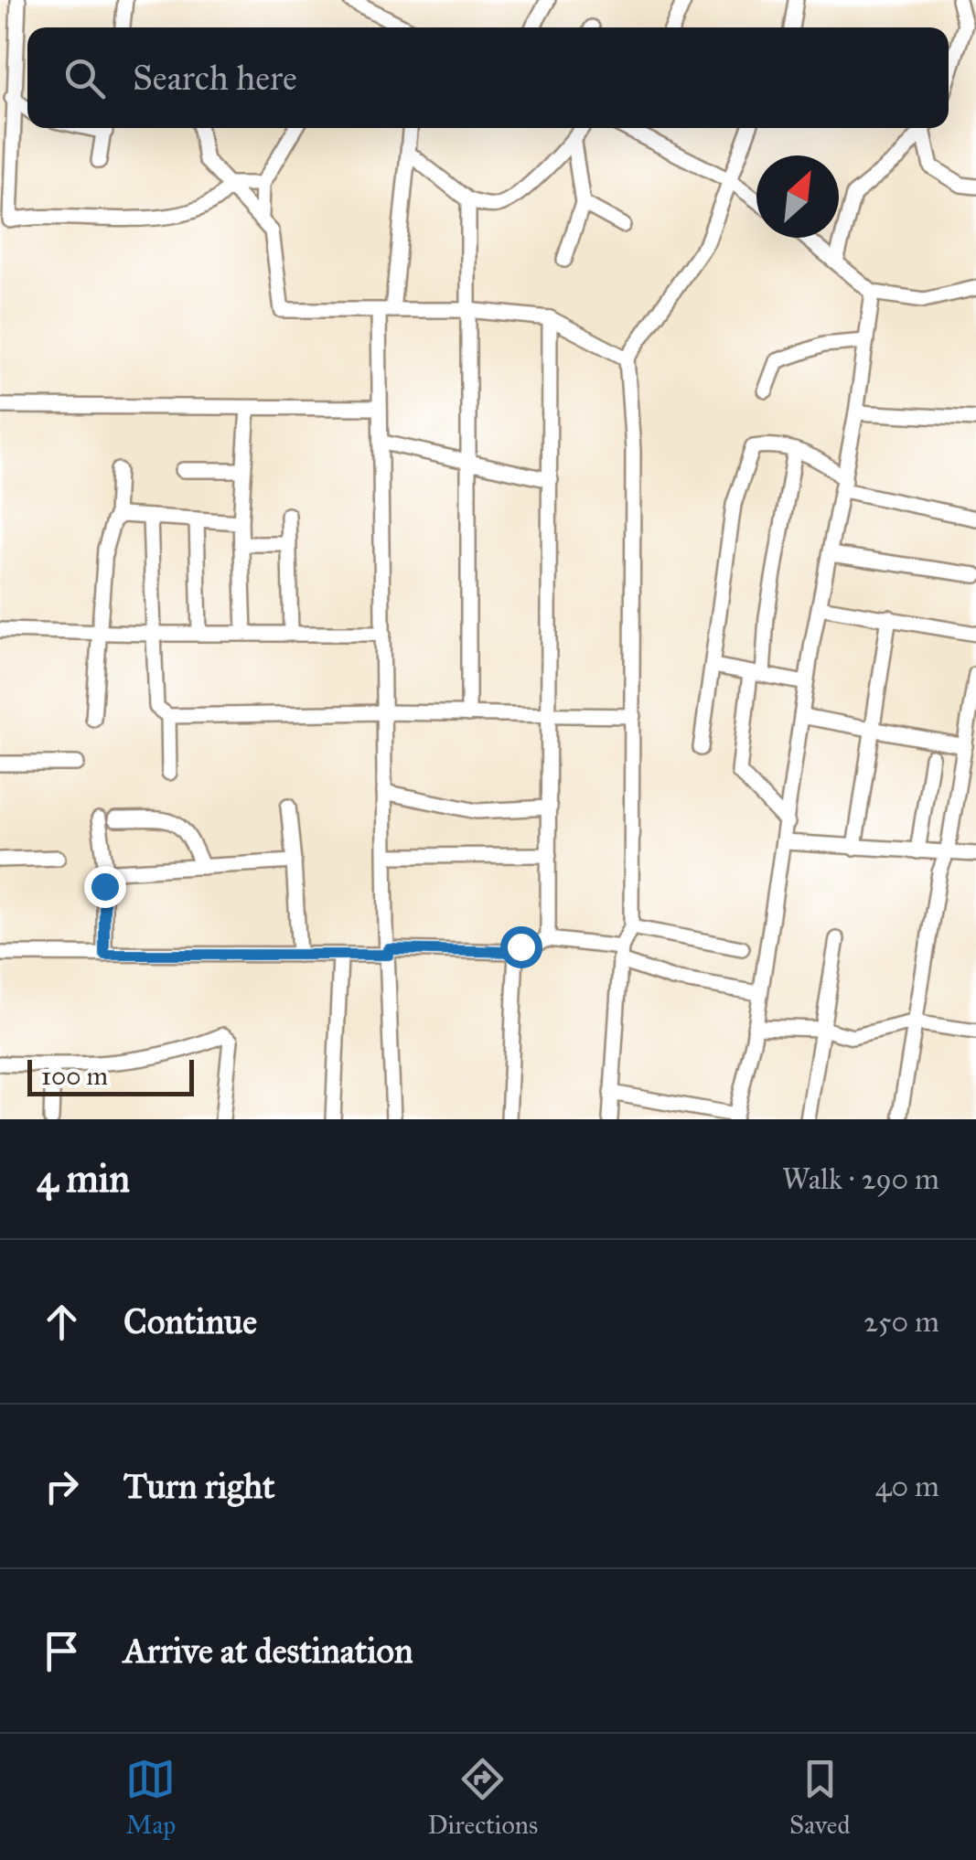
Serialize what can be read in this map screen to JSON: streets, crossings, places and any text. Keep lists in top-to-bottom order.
{
  "scale_bar": "100 m",
  "north": "top right",
  "page": {
    "search": "Search here",
    "scale": "100 m",
    "heading": ["4 min", "Walk · 290 m"],
    "list": [
      ["Continue", "250 m"],
      ["Turn right", "40 m"],
      "Arrive at destination"
    ],
    "nav": ["Map", "Directions", "Saved"]
  }
}
